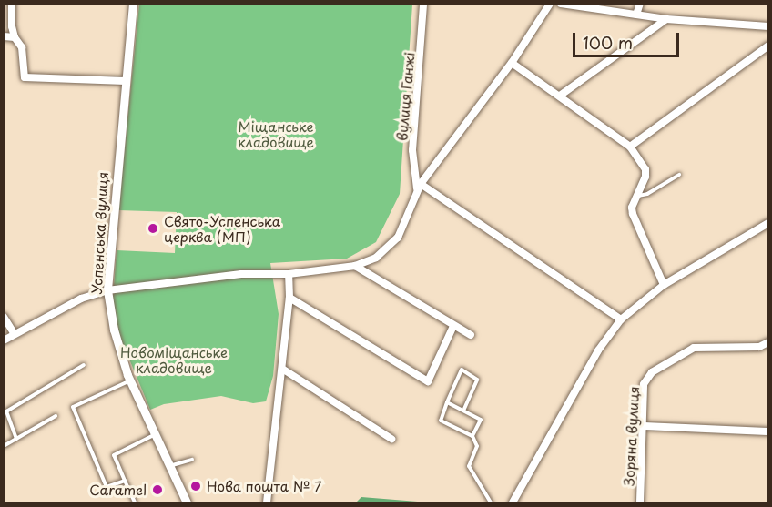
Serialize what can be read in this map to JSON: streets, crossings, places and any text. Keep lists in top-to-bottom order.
{
  "streets": {
    "street": ["вулиця Ганжі", "Успенська вулиця", "Зоряна вулиця"]
  },
  "parks": ["Міщанське кладовище", "Новоміщанське кладовище"],
  "places": ["Свято-Успенська церква (МП)", "Нова пошта № 7", "Caramel"],
  "scale_bar": "100 m"
}
